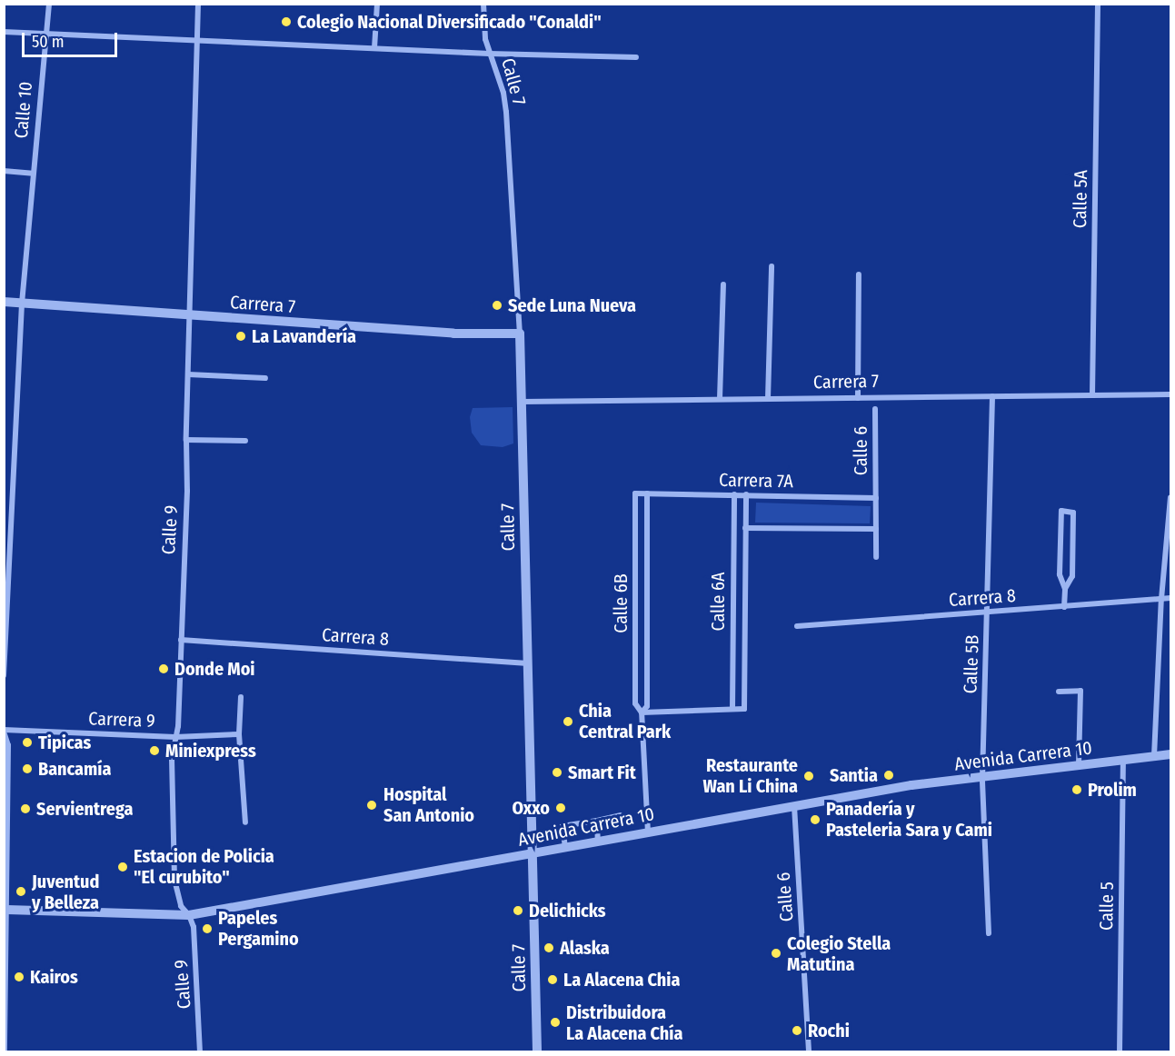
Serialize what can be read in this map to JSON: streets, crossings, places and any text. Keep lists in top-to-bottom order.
{
  "streets": {
    "street": [
      "Calle 7",
      "Calle 10",
      "Calle 5A",
      "Carrera 7",
      "Calle 6",
      "Carrera 7A",
      "Calle 9",
      "Carrera 8",
      "Calle 6A",
      "Calle 6B",
      "Calle 5B",
      "Carrera 9",
      "Avenida Carrera 10",
      "Calle 5"
    ]
  },
  "crossings": [
    ["Calle 7", "Carrera 7"],
    ["Calle 7", "Carrera 8"],
    ["Calle 7", "Avenida Carrera 10"],
    ["Calle 10", "Carrera 7"],
    ["Calle 5A", "Carrera 7"],
    ["Carrera 7", "Calle 9"],
    ["Carrera 7", "Calle 5B"],
    ["Calle 6", "Carrera 7A"],
    ["Calle 6", "Avenida Carrera 10"],
    ["Carrera 7A", "Calle 6A"],
    ["Carrera 7A", "Calle 6B"],
    ["Calle 9", "Carrera 8"],
    ["Calle 9", "Carrera 9"],
    ["Calle 9", "Avenida Carrera 10"],
    ["Carrera 8", "Calle 5B"],
    ["Calle 6B", "Avenida Carrera 10"],
    ["Calle 5B", "Avenida Carrera 10"],
    ["Avenida Carrera 10", "Calle 5"]
  ],
  "places": [
    "Colegio Nacional Diversificado \"Conaldi\"",
    "Sede Luna Nueva",
    "La Lavandería",
    "Donde Moi",
    "Chia Central Park",
    "Tipicas",
    "Miniexpress",
    "Bancamía",
    "Smart Fit",
    "Santia",
    "Restaurante Wan Li China",
    "Prolim",
    "Hospital San Antonio",
    "Oxxo",
    "Servientrega",
    "Panadería y Pasteleria Sara y Cami",
    "Estacion de Policia \"El curubito\"",
    "Juventud y Belleza",
    "Delichicks",
    "Papeles Pergamino",
    "Alaska",
    "Colegio Stella Matutina",
    "Kairos",
    "La Alacena Chia",
    "Distribuidora La Alacena Chía",
    "Rochi"
  ],
  "scale_bar": "50 m"
}
